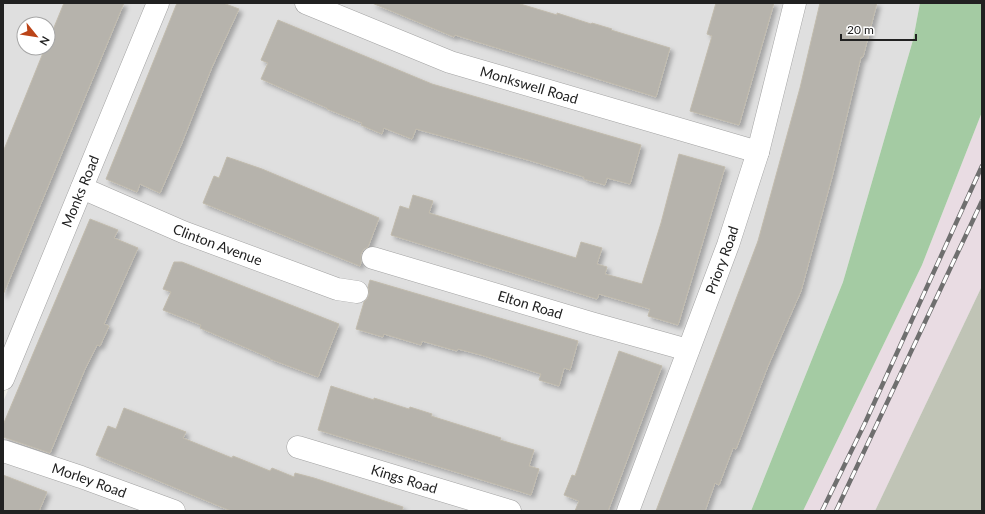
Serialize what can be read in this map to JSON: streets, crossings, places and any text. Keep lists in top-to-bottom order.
{
  "streets": {
    "street": [
      "Monkswell Road",
      "Monks Road",
      "Clinton Avenue",
      "Priory Road",
      "Elton Road",
      "Kings Road",
      "Morley Road"
    ]
  },
  "crossings": [
    ["Monkswell Road", "Priory Road"],
    ["Monks Road", "Clinton Avenue"],
    ["Priory Road", "Elton Road"]
  ],
  "scale_bar": "20 m",
  "north": "bottom right"
}
